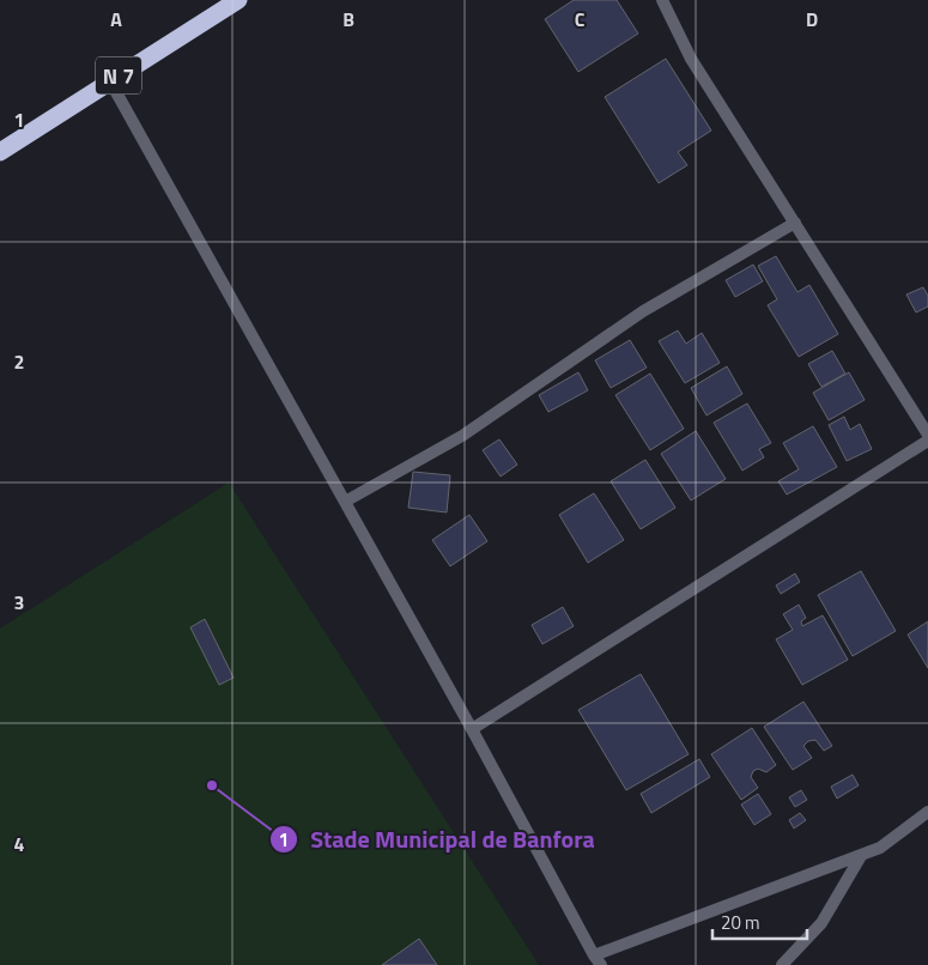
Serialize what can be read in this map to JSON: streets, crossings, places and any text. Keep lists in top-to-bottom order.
{
  "streets": {
    "highway": ["N 7"]
  },
  "places": ["Stade Municipal de Banfora"],
  "scale_bar": "20 m",
  "grid": {
    "columns": [
      "A",
      "B",
      "C",
      "D"
    ],
    "rows": [
      "1",
      "2",
      "3",
      "4"
    ]
  }
}
